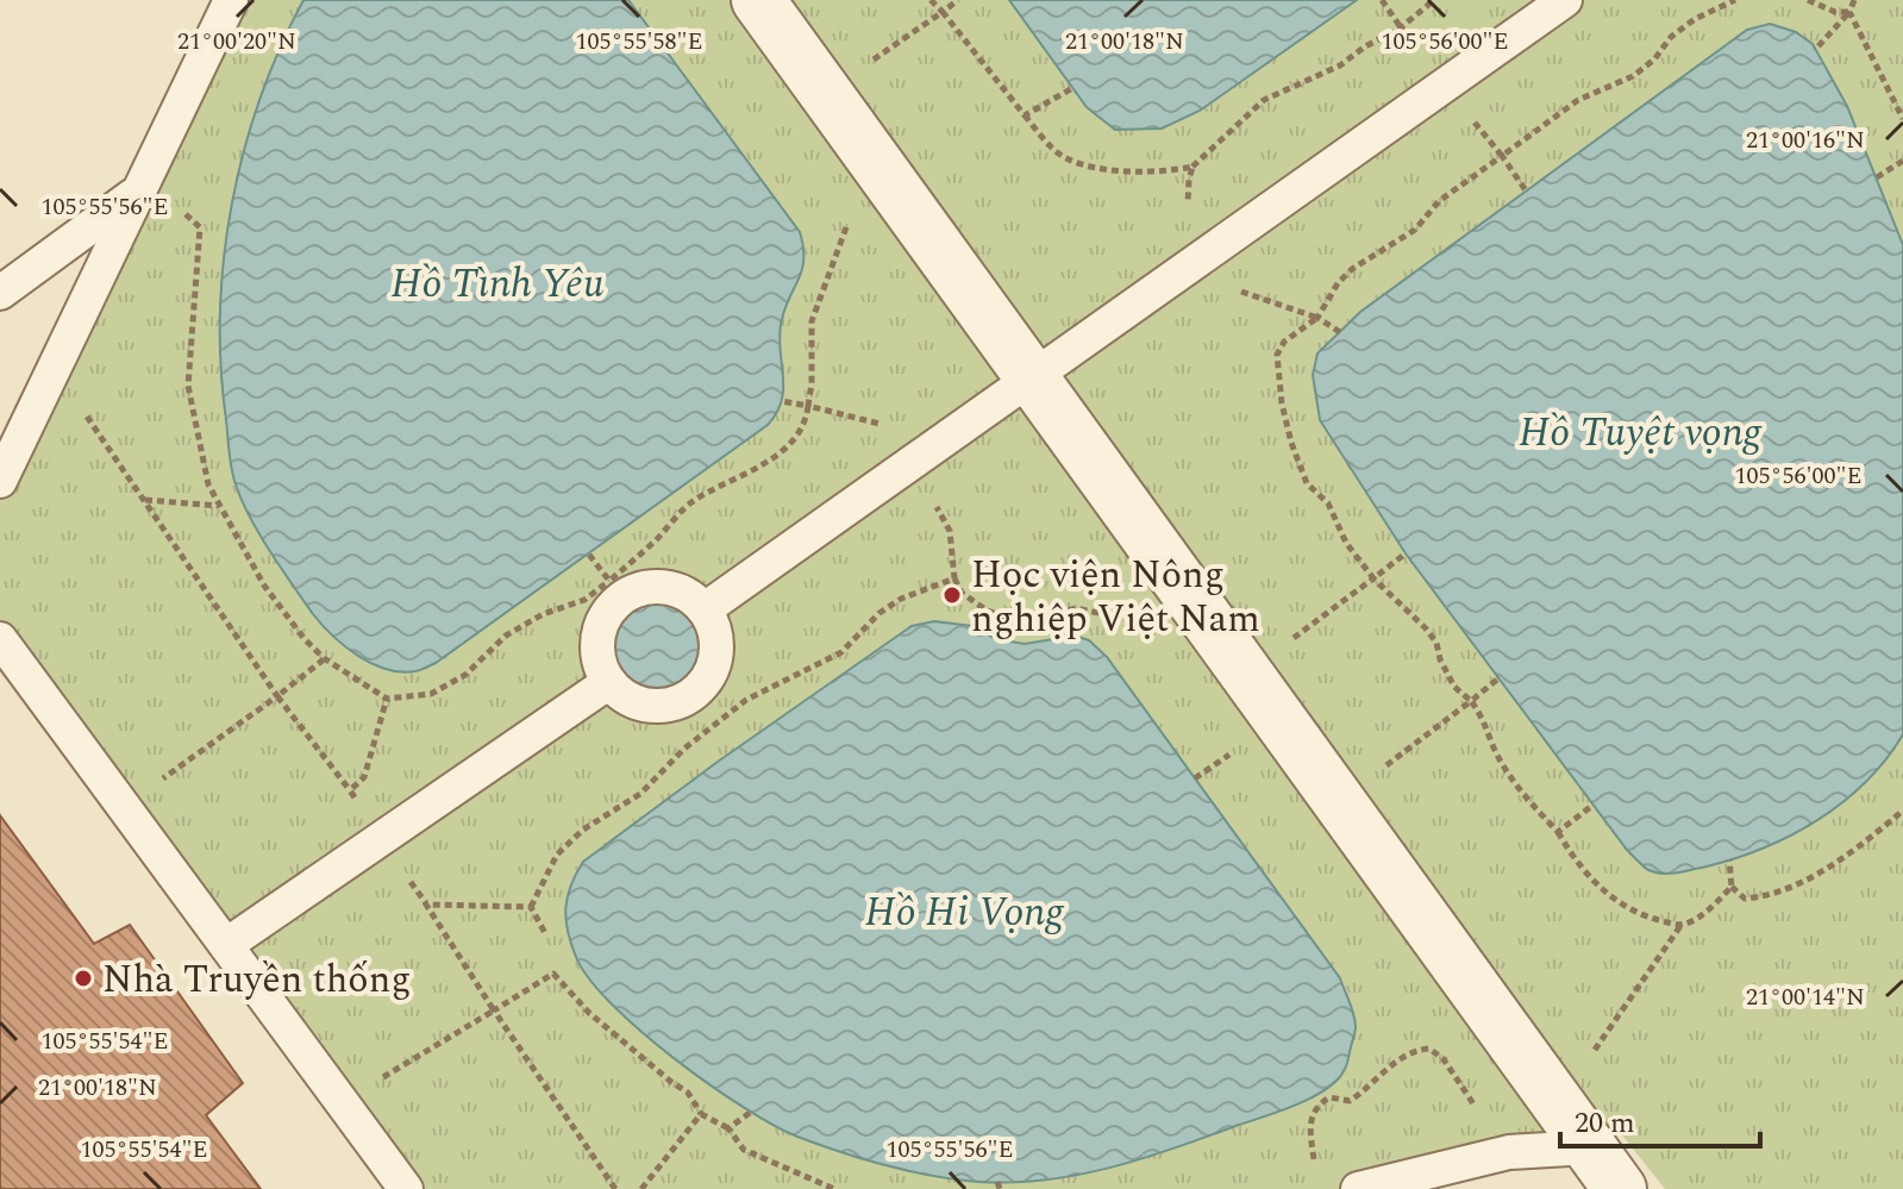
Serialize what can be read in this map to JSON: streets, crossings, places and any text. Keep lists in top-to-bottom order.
{
  "water": ["Hồ Tình Yêu", "Hồ Tuyệt vọng", "Hồ Hi Vọng"],
  "places": ["Học viện Nông nghiệp Việt Nam", "Nhà Truyền thống"],
  "scale_bar": "20 m",
  "coordinates": [
    "21°00'20\"N",
    "21°00'18\"N",
    "105°55'58\"E",
    "105°56'00\"E",
    "21°00'16\"N",
    "105°55'56\"E",
    "21°00'14\"N",
    "105°55'54\"E"
  ]
}
